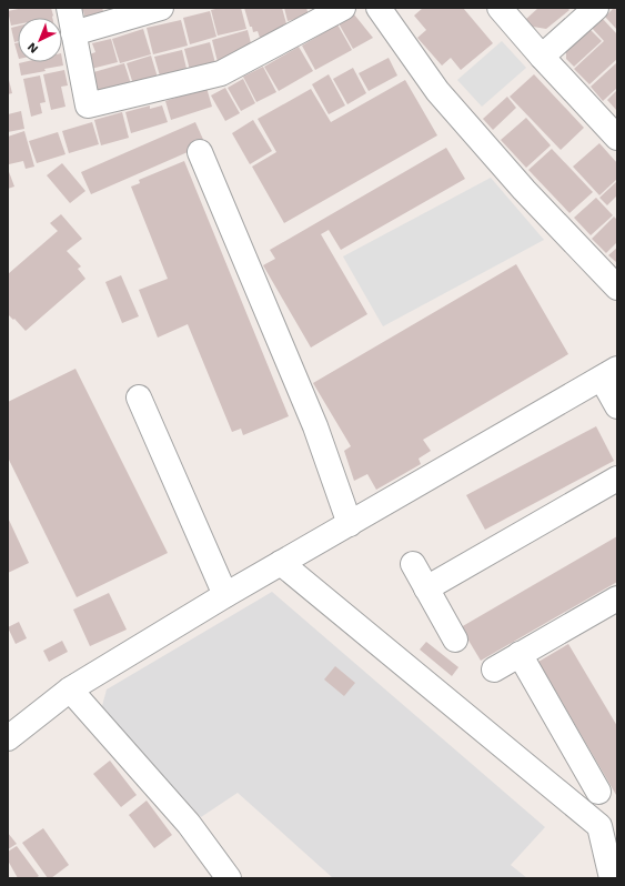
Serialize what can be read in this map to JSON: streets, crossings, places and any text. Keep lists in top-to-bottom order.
{
  "north": "bottom left"
}
